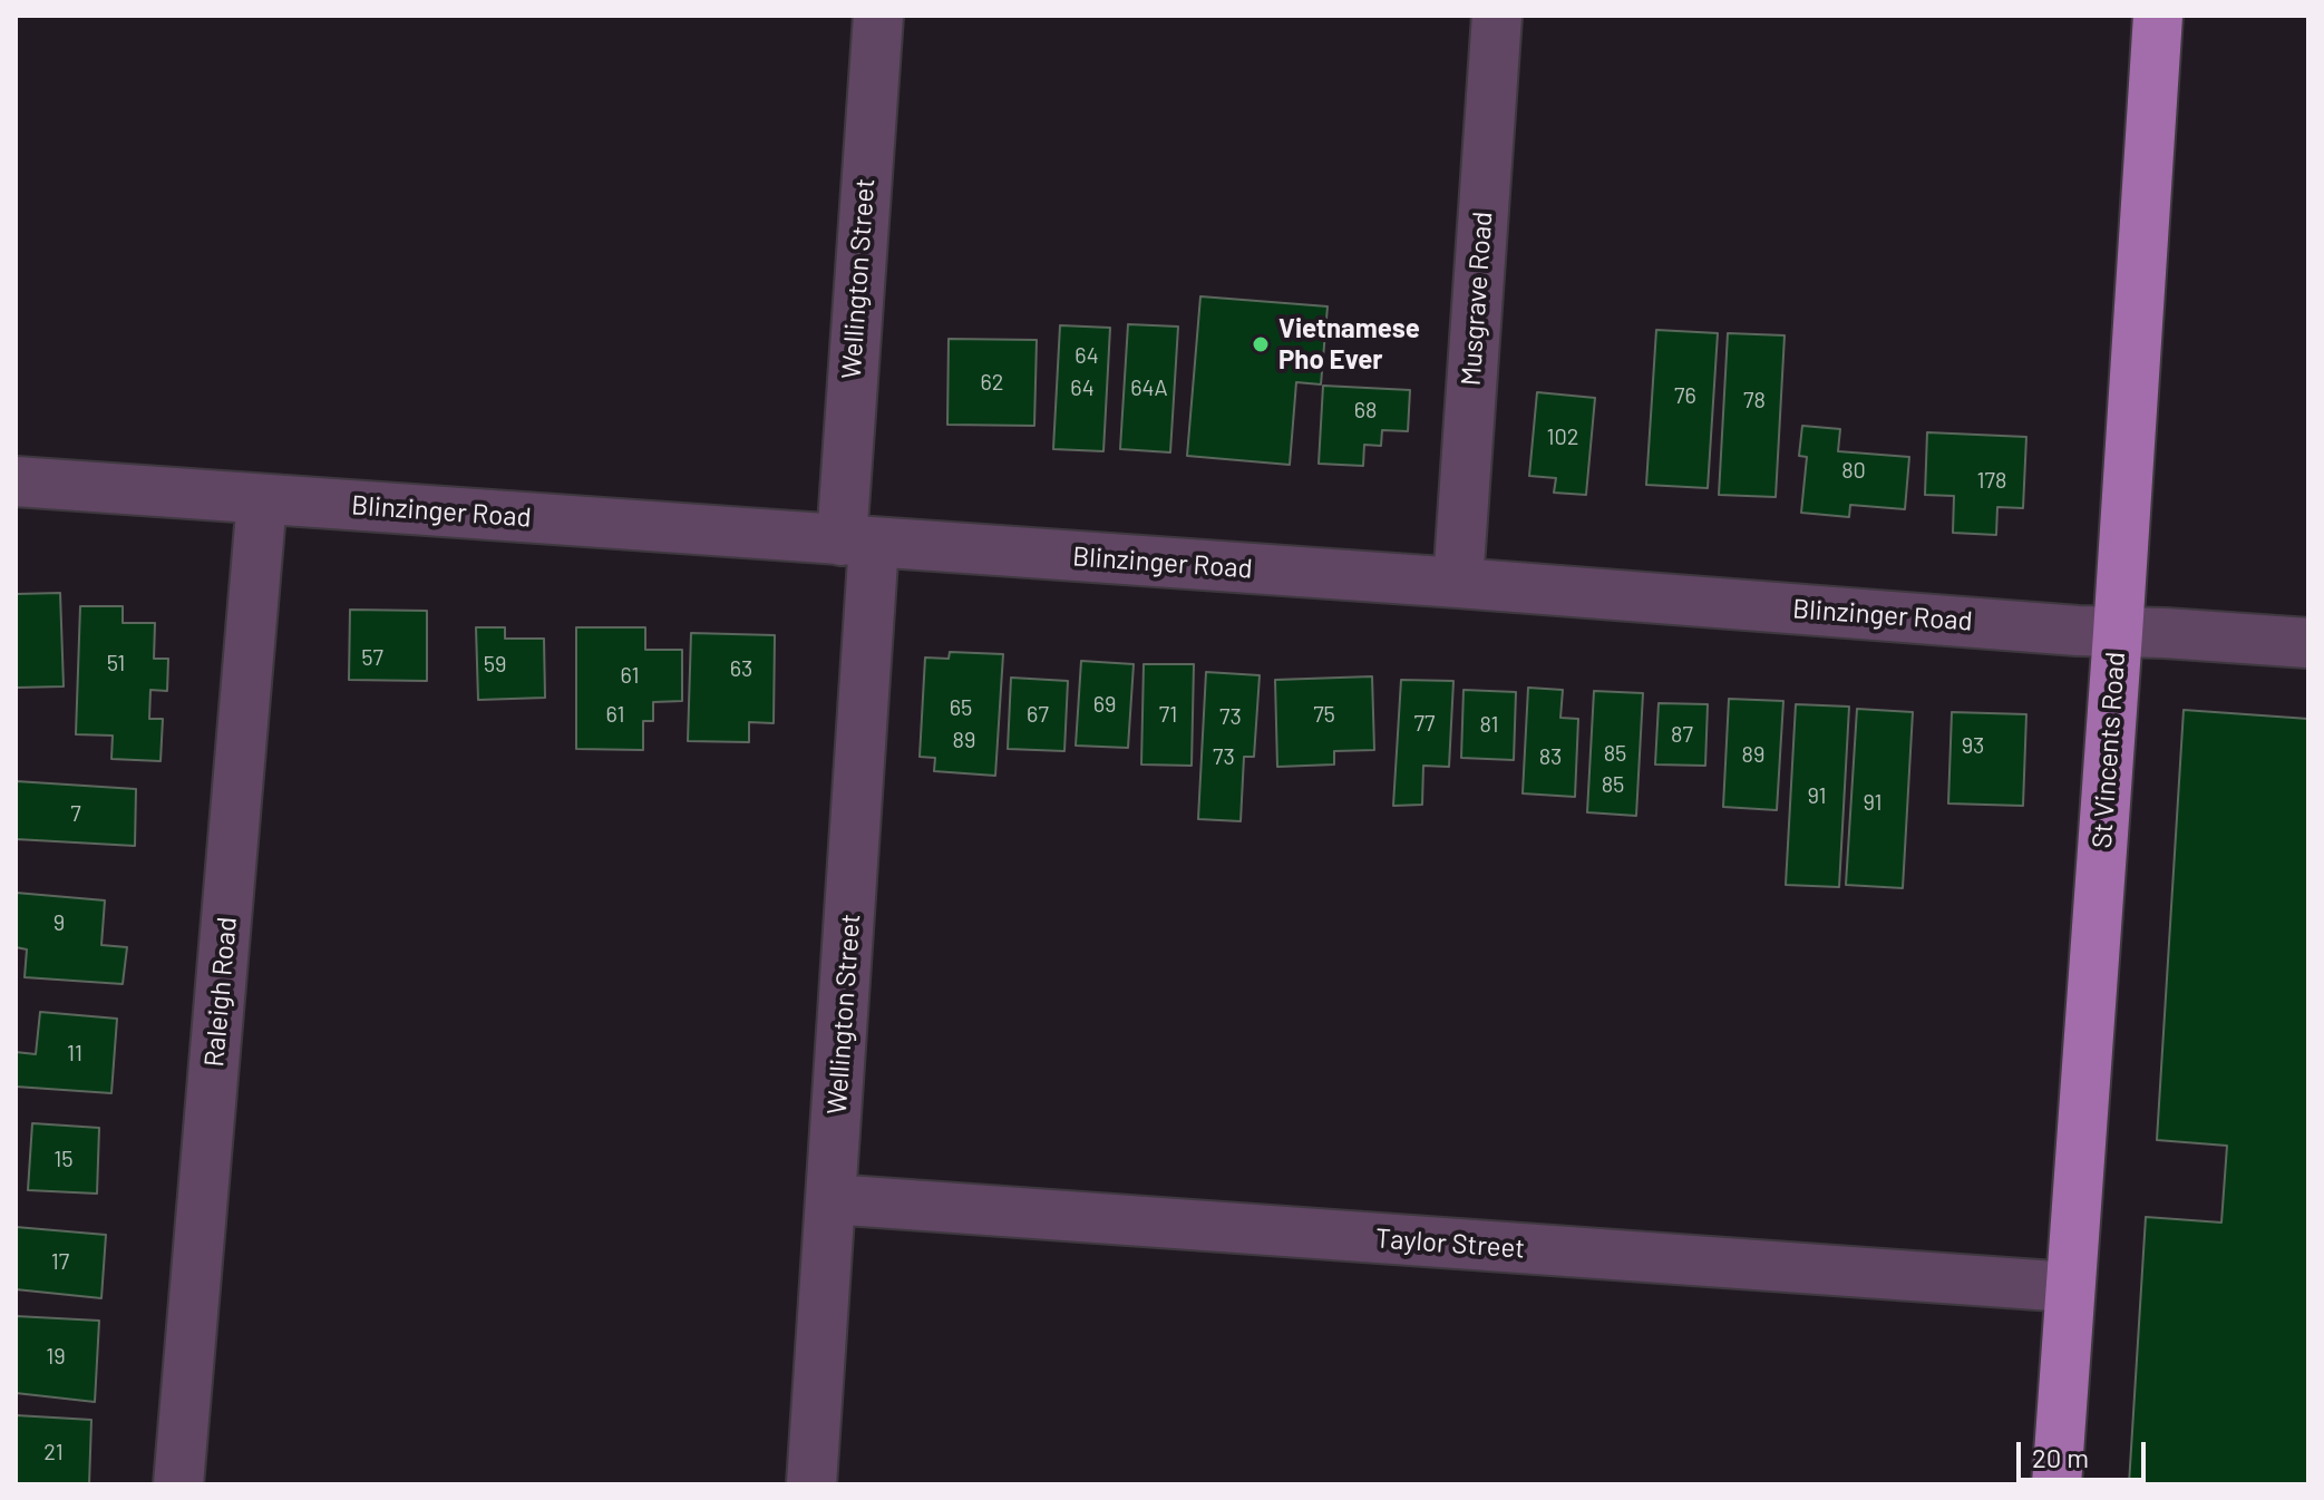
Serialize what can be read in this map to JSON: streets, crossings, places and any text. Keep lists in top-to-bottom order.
{
  "streets": {
    "main road": ["St Vincents Road"],
    "street": [
      "Wellington Street",
      "Musgrave Road",
      "Blinzinger Road",
      "Raleigh Road",
      "Taylor Street"
    ]
  },
  "crossings": [
    ["Wellington Street", "Blinzinger Road"],
    ["Wellington Street", "Taylor Street"],
    ["Musgrave Road", "Blinzinger Road"],
    ["Blinzinger Road", "St Vincents Road"],
    ["Blinzinger Road", "Raleigh Road"],
    ["St Vincents Road", "Taylor Street"]
  ],
  "places": ["Vietnamese Pho Ever"],
  "house_numbers": [
    "64",
    "62",
    "64",
    "64A",
    "76",
    "78",
    "68",
    "102",
    "80",
    "178",
    "57",
    "51",
    "59",
    "63",
    "61",
    "69",
    "65",
    "61",
    "67",
    "71",
    "75",
    "73",
    "77",
    "81",
    "87",
    "89",
    "93",
    "85",
    "89",
    "73",
    "83",
    "85",
    "91",
    "91",
    "7",
    "9",
    "11",
    "15",
    "17",
    "19",
    "21"
  ],
  "scale_bar": "20 m"
}
